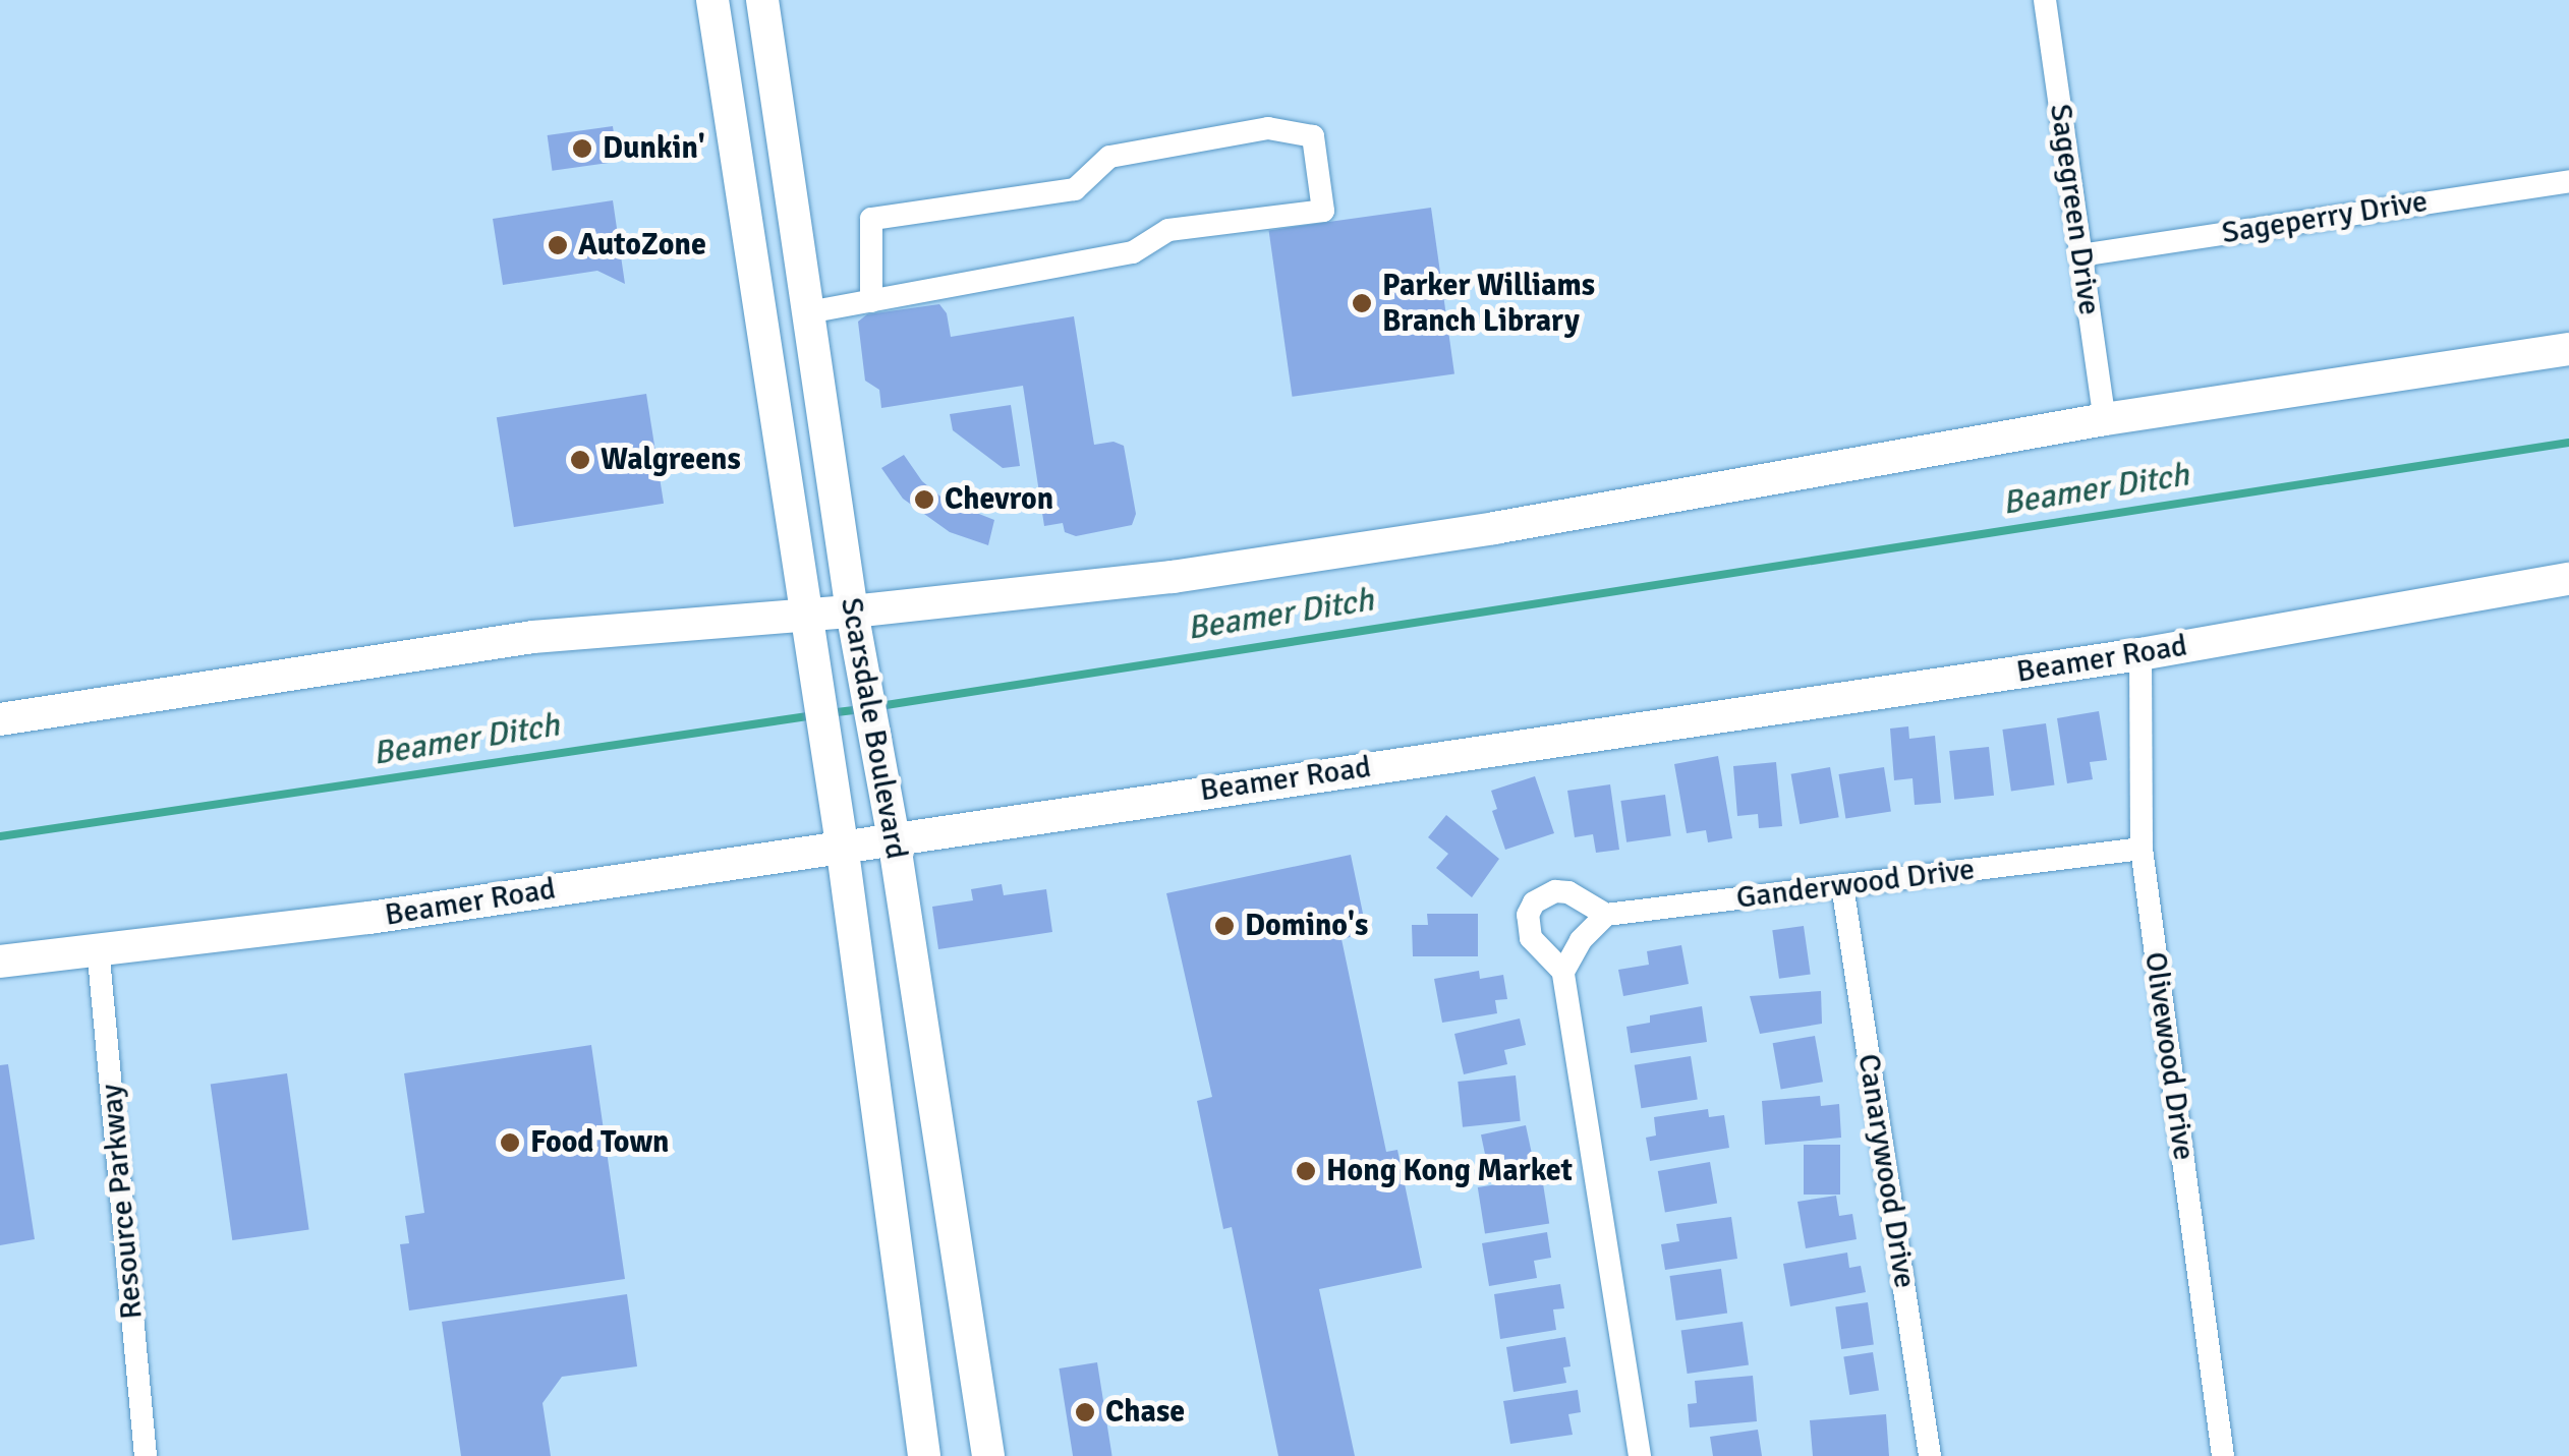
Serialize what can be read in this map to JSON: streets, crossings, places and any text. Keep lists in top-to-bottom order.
{
  "streets": {
    "main road": ["Beamer Road", "Scarsdale Boulevard"],
    "street": [
      "Sagegreen Drive",
      "Sageperry Drive",
      "Ganderwood Drive",
      "Olivewood Drive",
      "Canarywood Drive",
      "Resource Parkway"
    ]
  },
  "crossings": [
    ["Sagegreen Drive", "Sageperry Drive"],
    ["Beamer Road", "Scarsdale Boulevard"],
    ["Beamer Road", "Olivewood Drive"],
    ["Beamer Road", "Resource Parkway"],
    ["Ganderwood Drive", "Olivewood Drive"],
    ["Ganderwood Drive", "Canarywood Drive"]
  ],
  "water": ["Beamer Ditch"],
  "places": [
    "Dunkin'",
    "AutoZone",
    "Parker Williams Branch Library",
    "Walgreens",
    "Chevron",
    "Domino's",
    "Food Town",
    "Hong Kong Market",
    "Chase"
  ]
}
